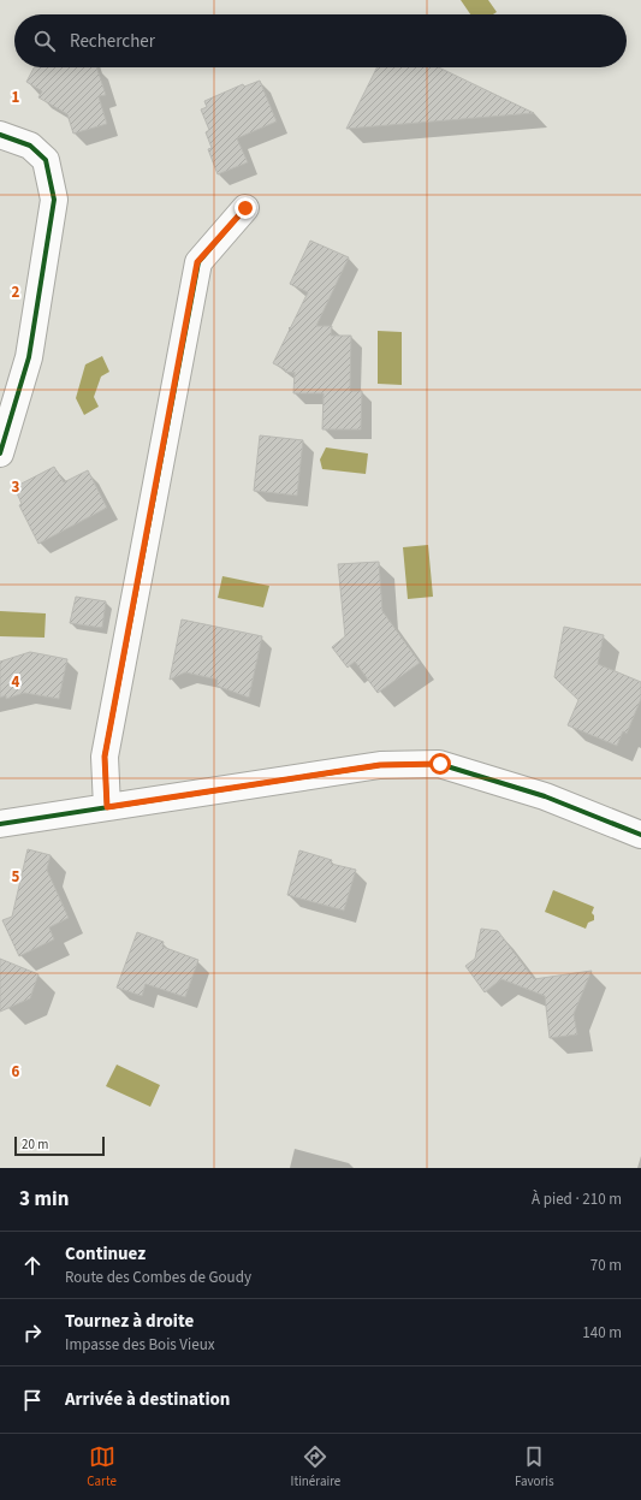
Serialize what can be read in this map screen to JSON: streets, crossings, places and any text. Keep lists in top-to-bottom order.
{
  "scale_bar": "20 m",
  "page": {
    "search": "Rechercher",
    "scale": "20 m",
    "heading": ["3 min", "À pied · 210 m"],
    "list": [
      ["Continuez", "Route des Combes de Goudy", "70 m"],
      ["Tournez à droite", "Impasse des Bois Vieux", "140 m"],
      "Arrivée à destination"
    ],
    "nav": ["Carte", "Itinéraire", "Favoris"]
  },
  "grid": {
    "rows": [
      "1",
      "2",
      "3",
      "4",
      "5",
      "6"
    ]
  }
}
